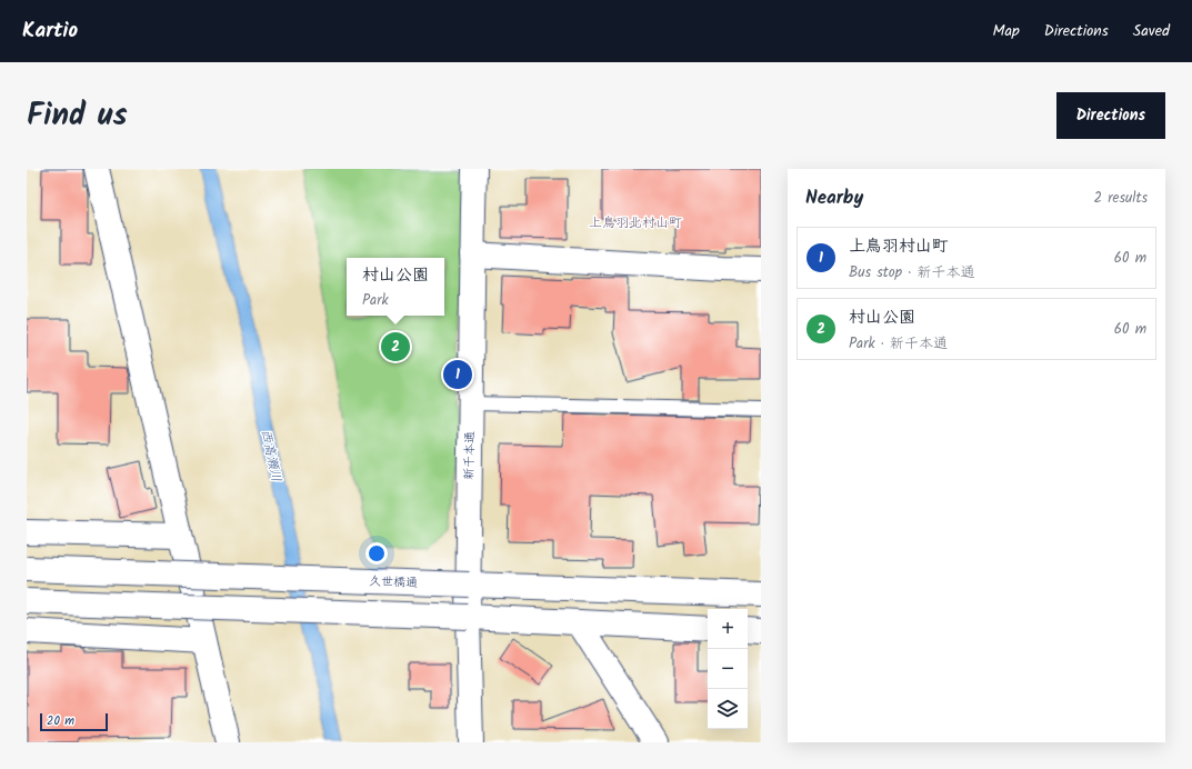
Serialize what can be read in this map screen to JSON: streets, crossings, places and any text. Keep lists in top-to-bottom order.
{
  "streets": {
    "street": ["新千本通", "久世橋通"]
  },
  "crossings": [
    ["新千本通", "久世橋通"]
  ],
  "districts": ["上鳥羽北村山町"],
  "water": ["西高瀬川"],
  "scale_bar": "20 m",
  "page": {
    "header": "Kartio",
    "nav": ["Map", "Directions", "Saved"],
    "title": "Find us",
    "buttons": "Directions",
    "heading": ["Nearby", "2 results"],
    "list": [
      {
        "mark": "1",
        "name": "上鳥羽村山町",
        "note": "Bus stop · 新千本通",
        "value": "60 m"
      },
      {
        "mark": "2",
        "name": "村山公園",
        "note": "Park · 新千本通",
        "value": "60 m"
      }
    ],
    "popup": ["村山公園", "Park"],
    "pins": ["2", "1"],
    "map_buttons": ["+", "−"],
    "scale": "20 m"
  }
}
